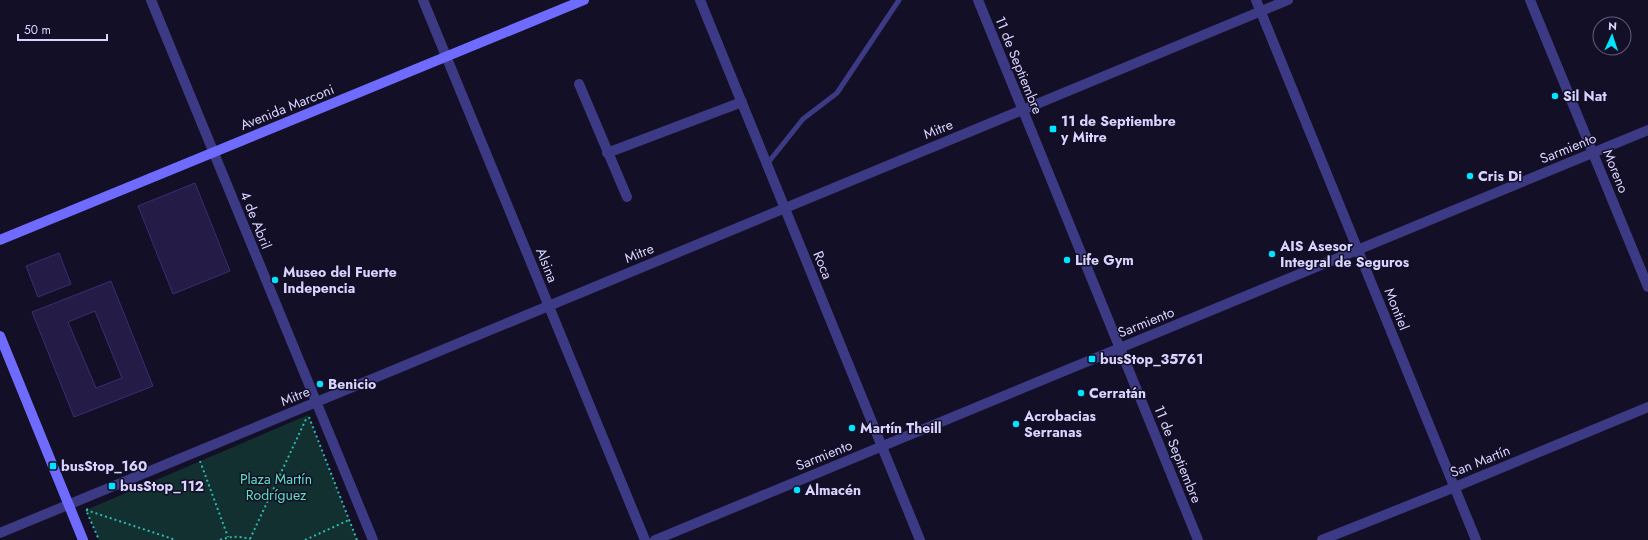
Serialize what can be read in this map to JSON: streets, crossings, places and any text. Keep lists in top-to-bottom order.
{
  "streets": {
    "main road": ["Avenida Marconi"],
    "street": [
      "11 de Septiembre",
      "Mitre",
      "Sarmiento",
      "Moreno",
      "4 de Abril",
      "Alsina",
      "Roca",
      "Montiel",
      "San Martín"
    ]
  },
  "crossings": [
    ["11 de Septiembre", "Mitre"],
    ["11 de Septiembre", "Sarmiento"],
    ["Avenida Marconi", "4 de Abril"],
    ["Avenida Marconi", "Alsina"],
    ["Mitre", "4 de Abril"],
    ["Mitre", "Alsina"],
    ["Mitre", "Roca"],
    ["Mitre", "Montiel"],
    ["Sarmiento", "Moreno"],
    ["Sarmiento", "Roca"],
    ["Sarmiento", "Montiel"],
    ["Montiel", "San Martín"]
  ],
  "parks": ["Plaza Martín Rodríguez"],
  "places": {
    "other": [
      "Sil Nat",
      "Cris Di",
      "AIS Asesor Integral de Seguros",
      "Life Gym",
      "Museo del Fuerte Indepencia",
      "Benicio",
      "Cerratán",
      "Acrobacias Serranas",
      "Martín Theill",
      "Almacén"
    ],
    "transit": [
      "11 de Septiembre y Mitre",
      "busStop_35761",
      "busStop_160",
      "busStop_112"
    ]
  },
  "scale_bar": "50 m",
  "north": "top"
}
